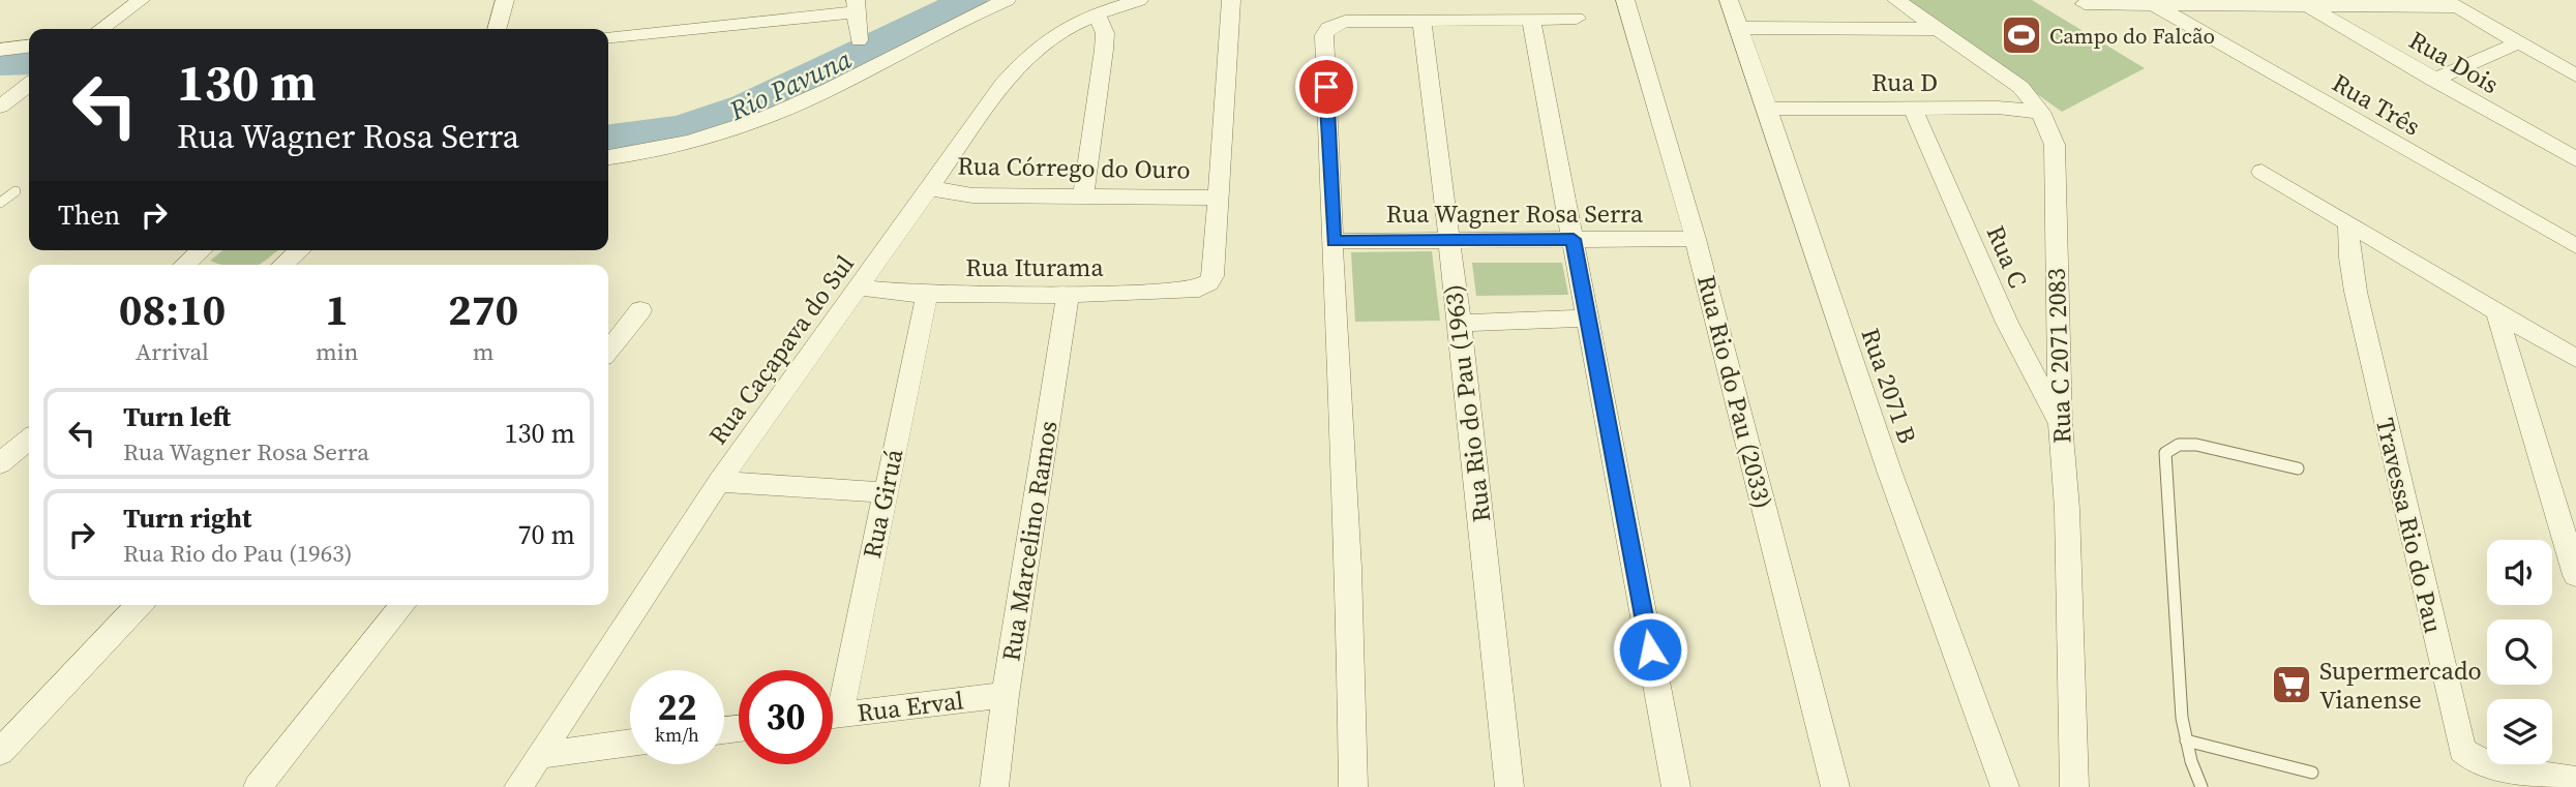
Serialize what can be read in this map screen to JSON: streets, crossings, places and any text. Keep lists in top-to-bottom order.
{
  "streets": {
    "street": [
      "Rua Dois",
      "Rua D",
      "Rua Três",
      "Rua Córrego do Ouro",
      "Rua Wagner Rosa Serra",
      "Rua C",
      "Rua Iturama",
      "Rua Caçapava do Sul",
      "Rua C 2071 2083",
      "Rua 2071 B",
      "Rua Rio do Pau (2033)",
      "Rua Rio do Pau (1963)",
      "Rua Giruá",
      "Travessa Rio do Pau",
      "Rua Marcelino Ramos",
      "Rua Erval"
    ]
  },
  "crossings": [
    ["Rua D", "Rua C"],
    ["Rua D", "Rua C 2071 2083"],
    ["Rua D", "Rua 2071 B"],
    ["Rua Córrego do Ouro", "Rua Iturama"],
    ["Rua Córrego do Ouro", "Rua Caçapava do Sul"],
    ["Rua Wagner Rosa Serra", "Rua Rio do Pau (2033)"],
    ["Rua Wagner Rosa Serra", "Rua Rio do Pau (1963)"],
    ["Rua C", "Rua C 2071 2083"],
    ["Rua Iturama", "Rua Caçapava do Sul"],
    ["Rua Iturama", "Rua Giruá"],
    ["Rua Iturama", "Rua Marcelino Ramos"],
    ["Rua Marcelino Ramos", "Rua Erval"]
  ],
  "water": ["Rio Pavuna"],
  "places": {
    "sports": ["Campo do Falcão"],
    "supermarket": ["Supermercado Vianense"]
  },
  "page": {
    "turn": ["130 m", "Rua Wagner Rosa Serra"],
    "then": "Then",
    "eta": [
      "08:10",
      "Arrival",
      "1",
      "min",
      "270",
      "m"
    ],
    "list": [
      {
        "name": "Turn left",
        "note": "Rua Wagner Rosa Serra",
        "value": "130 m"
      },
      {
        "name": "Turn right",
        "note": "Rua Rio do Pau (1963)",
        "value": "70 m"
      }
    ],
    "speed": "22 km/h",
    "limit": "30"
  }
}
